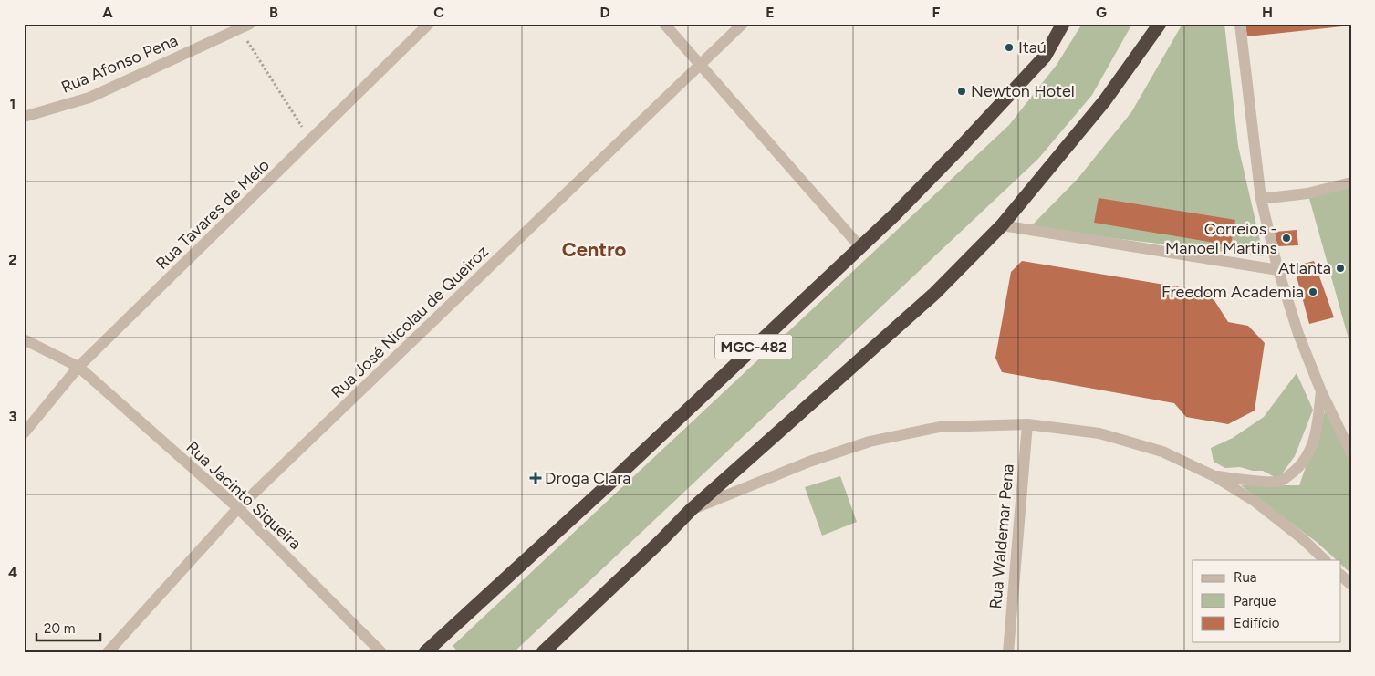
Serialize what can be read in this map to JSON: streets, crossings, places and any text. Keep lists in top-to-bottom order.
{
  "streets": {
    "highway": ["MGC-482"],
    "street": [
      "Rua Afonso Pena",
      "Rua Tavares de Melo",
      "Rua José Nicolau de Queiroz",
      "Rua Jacinto Siqueira",
      "Rua Waldemar Pena"
    ]
  },
  "crossings": [
    ["Rua Tavares de Melo", "Rua Jacinto Siqueira"],
    ["Rua José Nicolau de Queiroz", "Rua Jacinto Siqueira"]
  ],
  "districts": ["Centro"],
  "places": {
    "other": [
      "Itaú",
      "Newton Hotel",
      "Correios - Manoel Martins",
      "Atlanta",
      "Freedom Academia"
    ],
    "health": ["Droga Clara"]
  },
  "legend": ["Rua", "Parque", "Edifício"],
  "scale_bar": "20 m",
  "grid": {
    "columns": [
      "A",
      "B",
      "C",
      "D",
      "E",
      "F",
      "G",
      "H"
    ],
    "rows": [
      "1",
      "2",
      "3",
      "4"
    ]
  }
}
